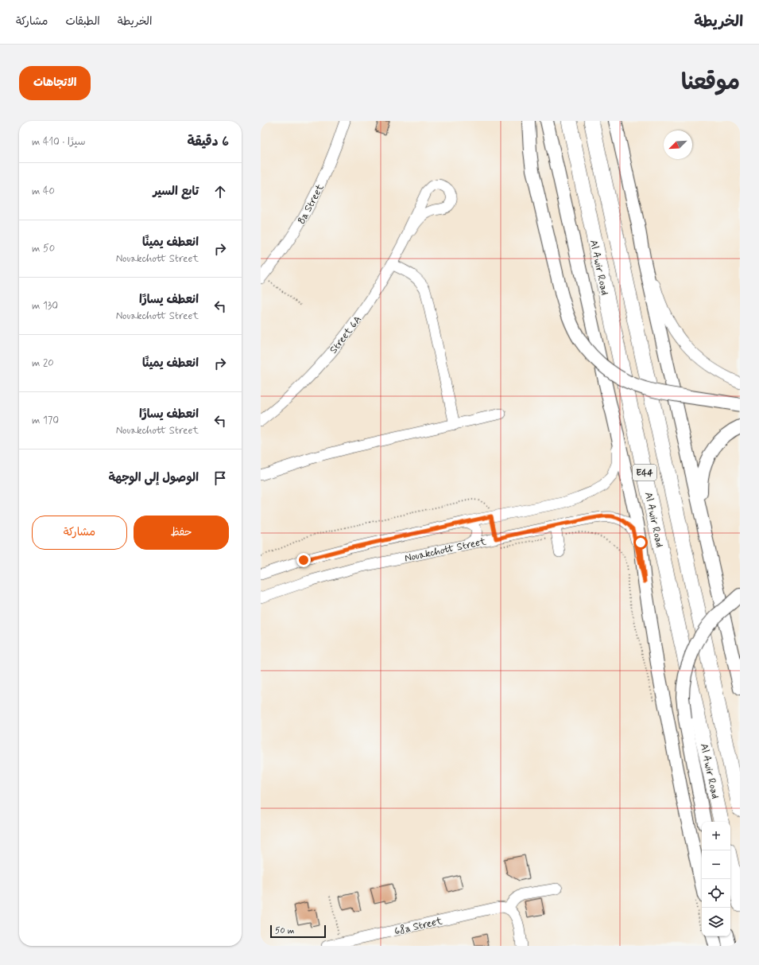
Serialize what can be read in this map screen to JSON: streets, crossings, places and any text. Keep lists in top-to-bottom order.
{
  "streets": {
    "highway": ["Al Awir Road", "E44"],
    "street": [
      "8a Street",
      "Street 6A",
      "Nouakchott Street",
      "68a Street"
    ]
  },
  "scale_bar": "50 m",
  "north": "bottom left",
  "page": {
    "header": "الخريطة",
    "nav": ["الخريطة", "الطبقات", "مشاركة"],
    "title": "موقعنا",
    "buttons": [
      "الاتجاهات",
      ["حفظ", "مشاركة"]
    ],
    "heading": ["6 دقيقة", "سيرًا · 410 m"],
    "list": [
      ["تابع السير", "40 m"],
      ["انعطف يمينًا", "Nouakchott Street", "50 m"],
      ["انعطف يسارًا", "Nouakchott Street", "130 m"],
      ["انعطف يمينًا", "20 m"],
      ["انعطف يسارًا", "Nouakchott Street", "170 m"],
      "الوصول إلى الوجهة"
    ],
    "map_buttons": ["+", "−"],
    "scale": "50 m"
  }
}
